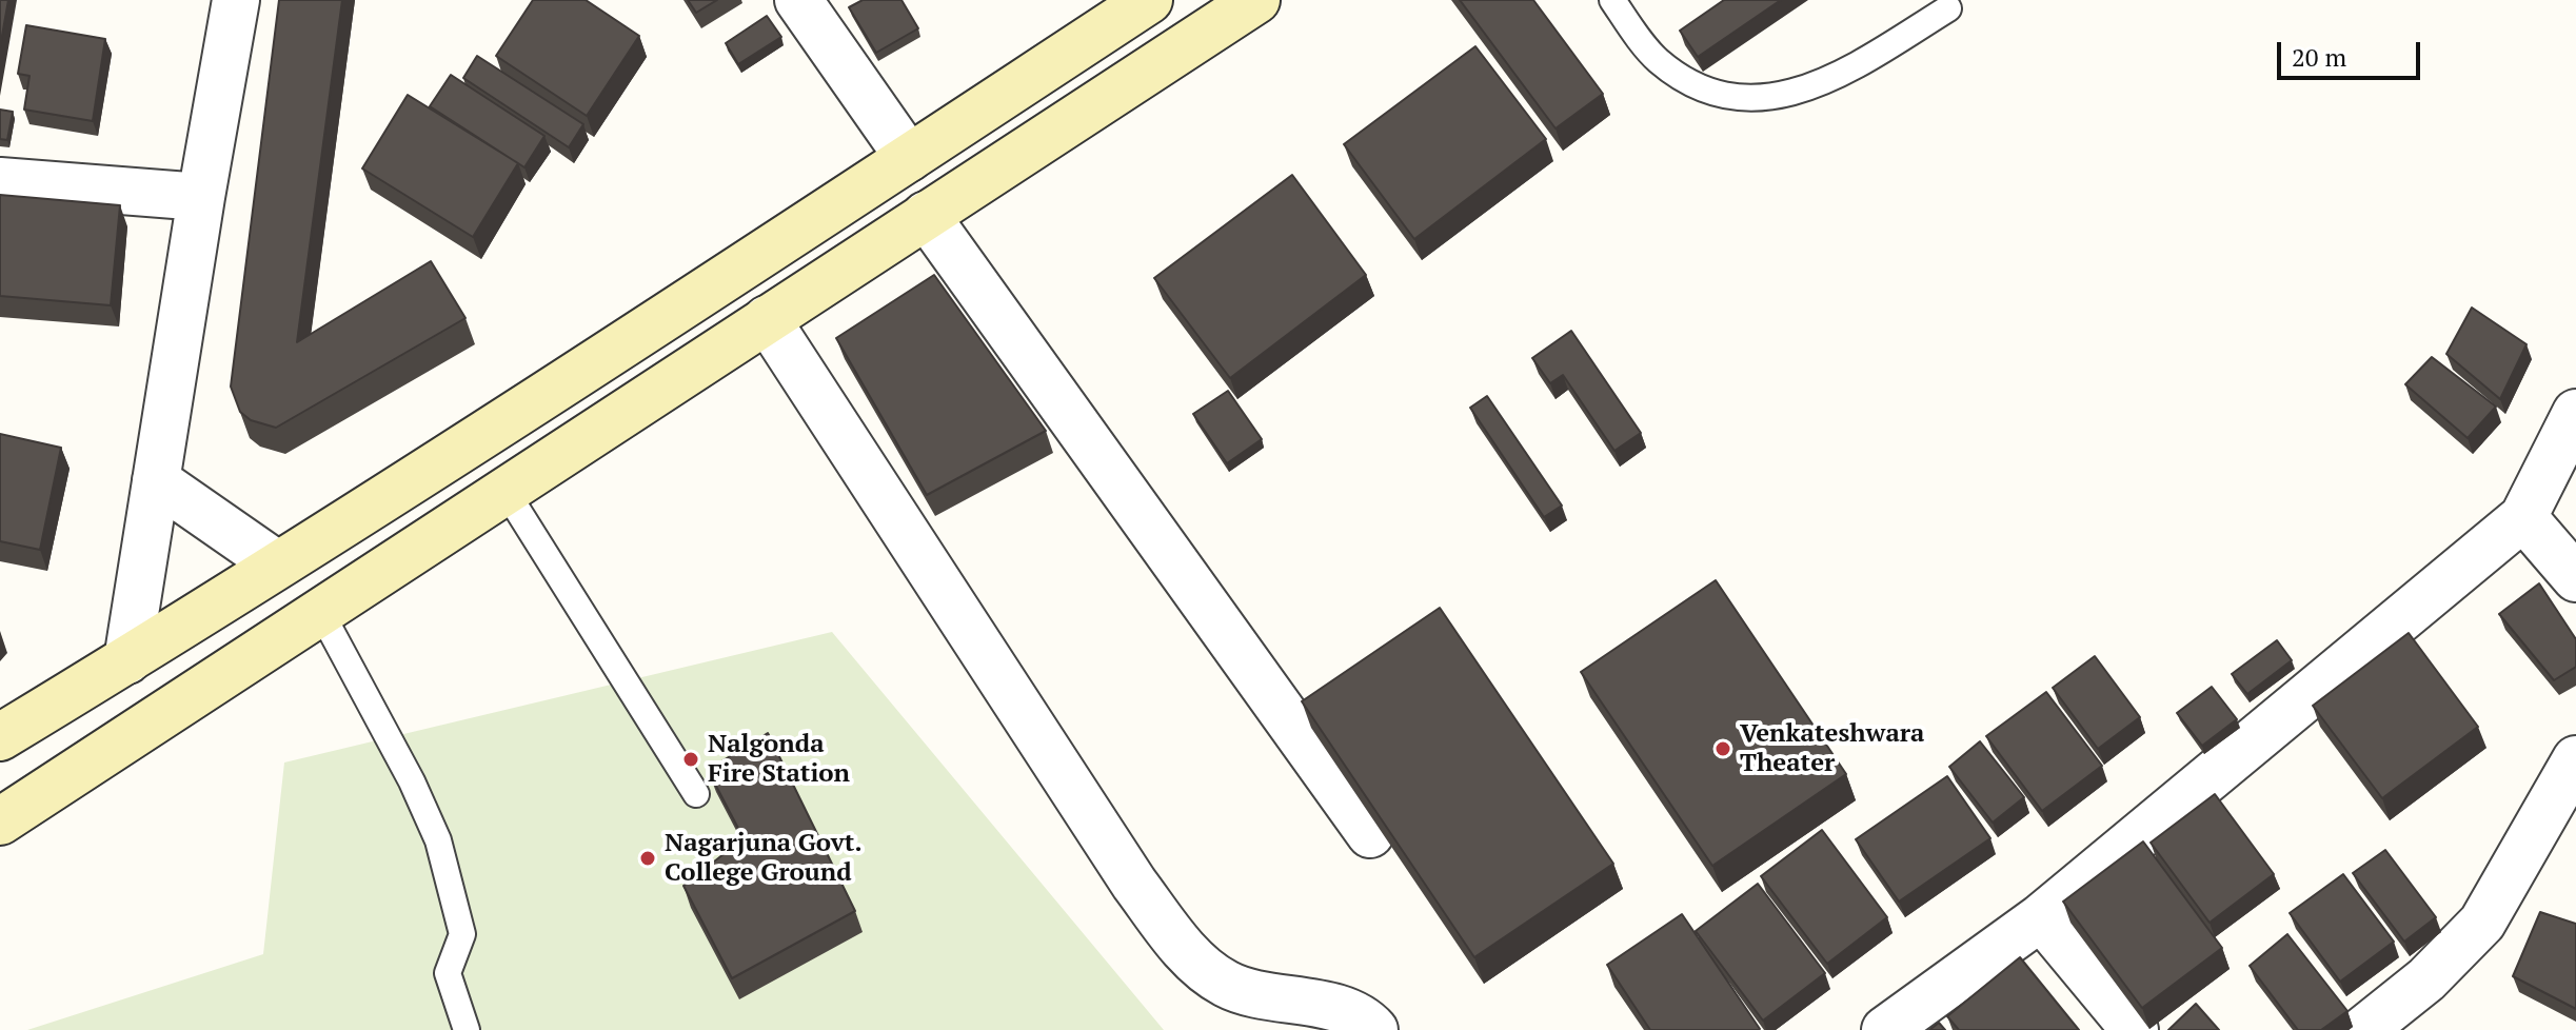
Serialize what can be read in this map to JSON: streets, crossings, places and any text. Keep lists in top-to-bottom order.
{
  "places": ["Venkateshwara Theater", "Nalgonda Fire Station", "Nagarjuna Govt. College Ground"],
  "scale_bar": "20 m"
}
